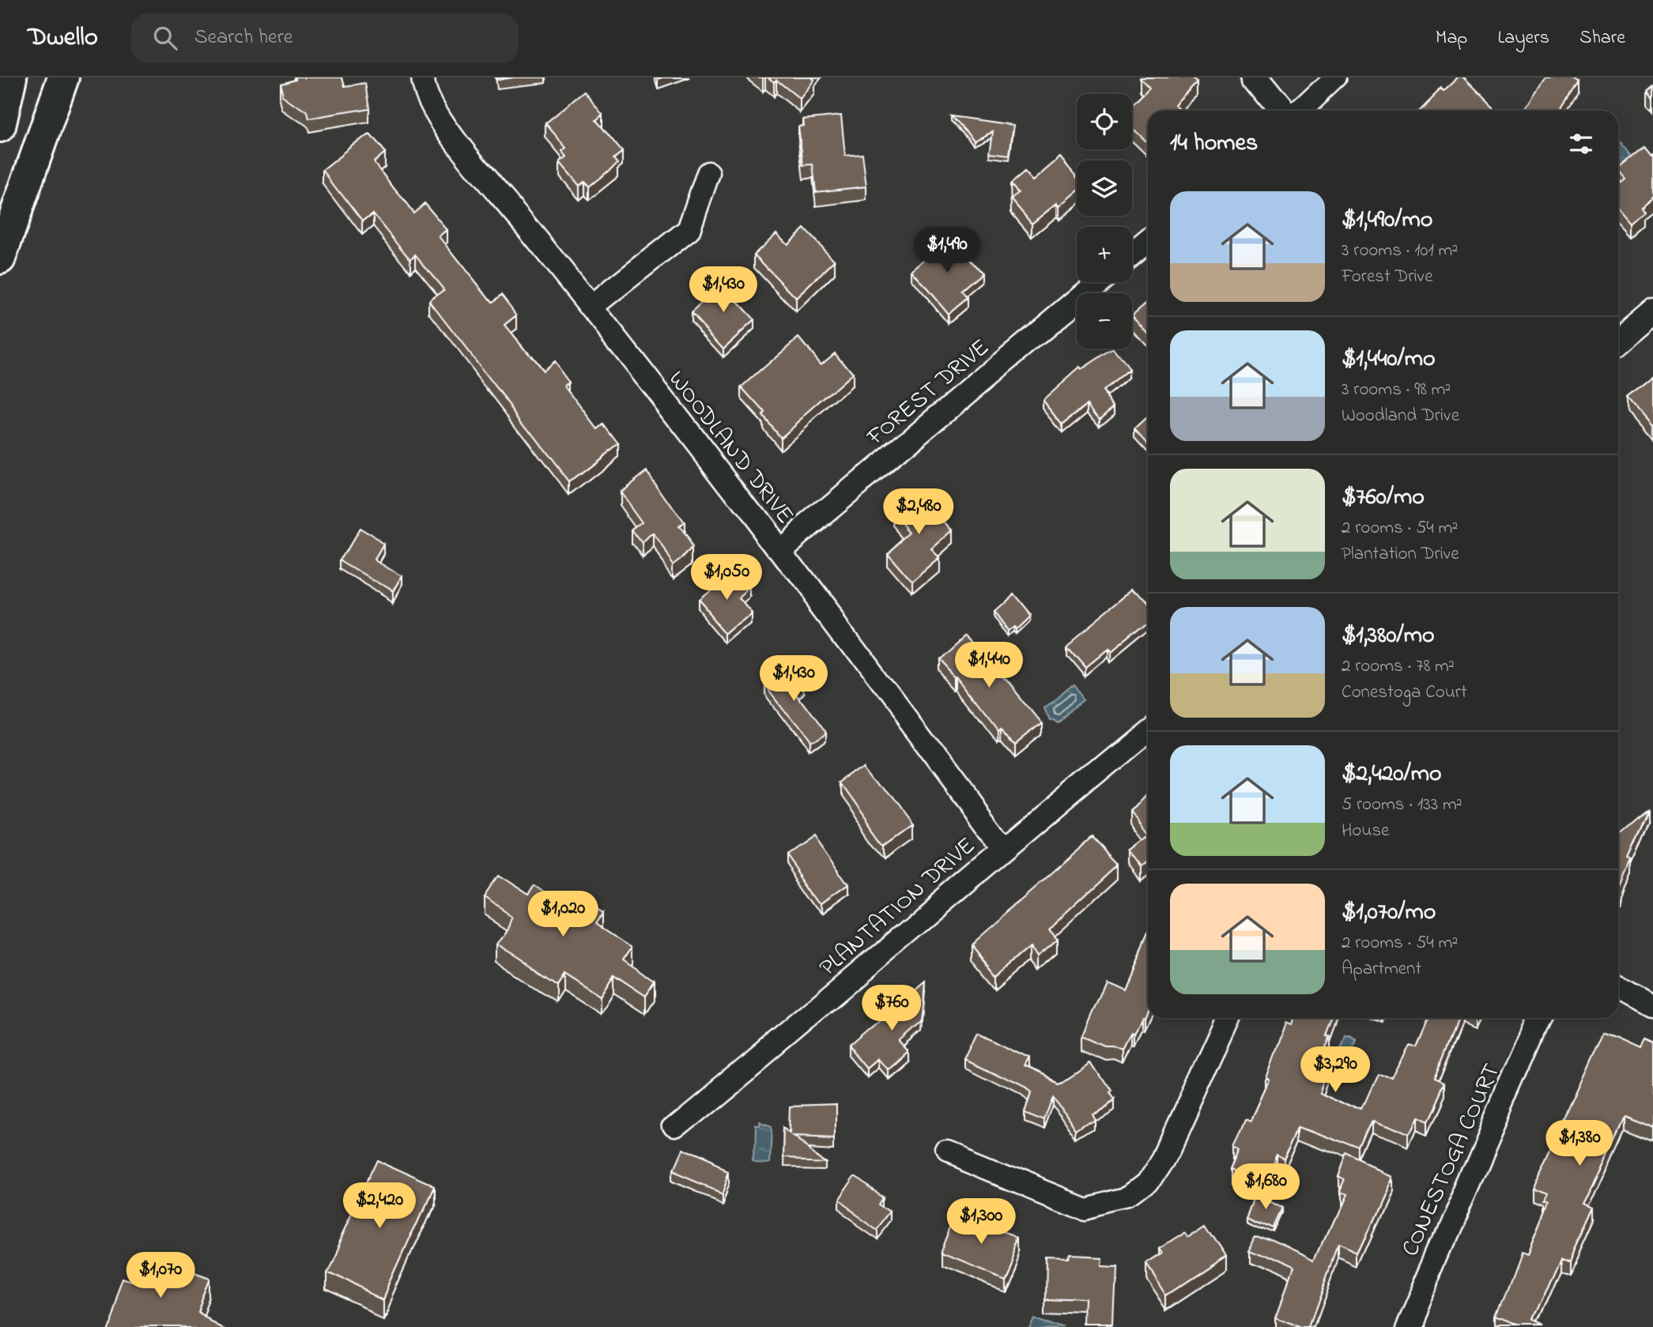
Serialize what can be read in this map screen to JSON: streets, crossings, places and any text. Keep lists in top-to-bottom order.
{
  "streets": {
    "street": [
      "FOREST DRIVE",
      "WOODLAND DRIVE",
      "PLANTATION DRIVE",
      "CONESTOGA COURT"
    ]
  },
  "crossings": [
    ["FOREST DRIVE", "WOODLAND DRIVE"],
    ["WOODLAND DRIVE", "PLANTATION DRIVE"]
  ],
  "page": {
    "header": "Dwello",
    "search": "Search here",
    "nav": ["Map", "Layers", "Share"],
    "map_buttons": ["+", "−"],
    "heading": "14 homes",
    "list": [
      {
        "name": "$1,490/mo",
        "note": "3 rooms · 101 m² · Forest Drive"
      },
      {
        "name": "$1,440/mo",
        "note": "3 rooms · 98 m² · Woodland Drive"
      },
      {
        "name": "$760/mo",
        "note": "2 rooms · 54 m² · Plantation Drive"
      },
      {
        "name": "$1,380/mo",
        "note": "2 rooms · 78 m² · Conestoga Court"
      },
      {
        "name": "$2,420/mo",
        "note": "5 rooms · 133 m² · House"
      },
      {
        "name": "$1,070/mo",
        "note": "2 rooms · 54 m² · Apartment"
      }
    ],
    "price": [
      "$1,490",
      "$1,430",
      "$2,480",
      "$1,050",
      "$1,440",
      "$1,430",
      "$1,020",
      "$760",
      "$3,290",
      "$1,380",
      "$1,680",
      "$2,420",
      "$1,300",
      "$1,070"
    ]
  }
}
